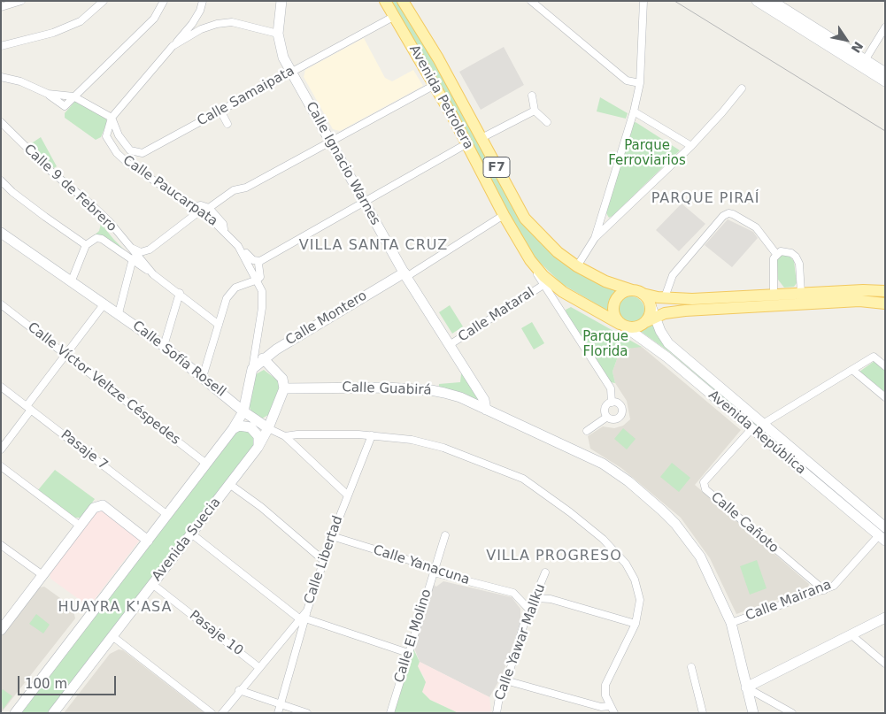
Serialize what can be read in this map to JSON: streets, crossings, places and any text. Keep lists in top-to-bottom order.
{
  "streets": {
    "main road": [
      "Avenida Petrolera",
      "Calle Ignacio Warnes",
      "F7",
      "Calle Montero",
      "Calle Sofía Rosell",
      "Calle Guabirá",
      "Avenida República",
      "Avenida Suecia"
    ],
    "street": [
      "Calle Samaipata",
      "Calle 9 de Febrero",
      "Calle Paucarpata",
      "Calle Mataral",
      "Calle Víctor Veltze Céspedes",
      "Pasaje 7",
      "Calle Cañoto",
      "Calle Libertad",
      "Calle Yanacuna",
      "Calle Mairana",
      "Pasaje 10",
      "Calle El Molino",
      "Calle Yawar Mallku"
    ]
  },
  "crossings": [
    ["Calle Samaipata", "Avenida Petrolera"],
    ["Calle Samaipata", "Calle Ignacio Warnes"],
    ["Calle Samaipata", "Calle Paucarpata"],
    ["Avenida Petrolera", "Calle Montero"],
    ["Avenida Petrolera", "Avenida República"],
    ["Calle Ignacio Warnes", "Calle Mataral"],
    ["Calle Ignacio Warnes", "Calle Montero"],
    ["Calle Ignacio Warnes", "Calle Guabirá"],
    ["Calle Paucarpata", "Calle Montero"],
    ["Calle Sofía Rosell", "Avenida Suecia"],
    ["Calle Sofía Rosell", "Calle Libertad"],
    ["Calle Guabirá", "Avenida Suecia"],
    ["Calle Guabirá", "Calle Mairana"],
    ["Avenida República", "Calle Cañoto"],
    ["Avenida República", "Calle Mairana"],
    ["Calle Cañoto", "Calle Mairana"],
    ["Avenida Suecia", "Pasaje 10"],
    ["Calle Libertad", "Calle Yanacuna"],
    ["Calle Libertad", "Pasaje 10"],
    ["Calle Yanacuna", "Calle El Molino"],
    ["Calle Yanacuna", "Calle Yawar Mallku"]
  ],
  "districts": [
    "PARQUE PIRAÍ",
    "VILLA SANTA CRUZ",
    "VILLA PROGRESO",
    "HUAYRA K'ASA"
  ],
  "parks": ["Parque Ferroviarios", "Parque Florida"],
  "scale_bar": "100 m",
  "north": "bottom right"
}
